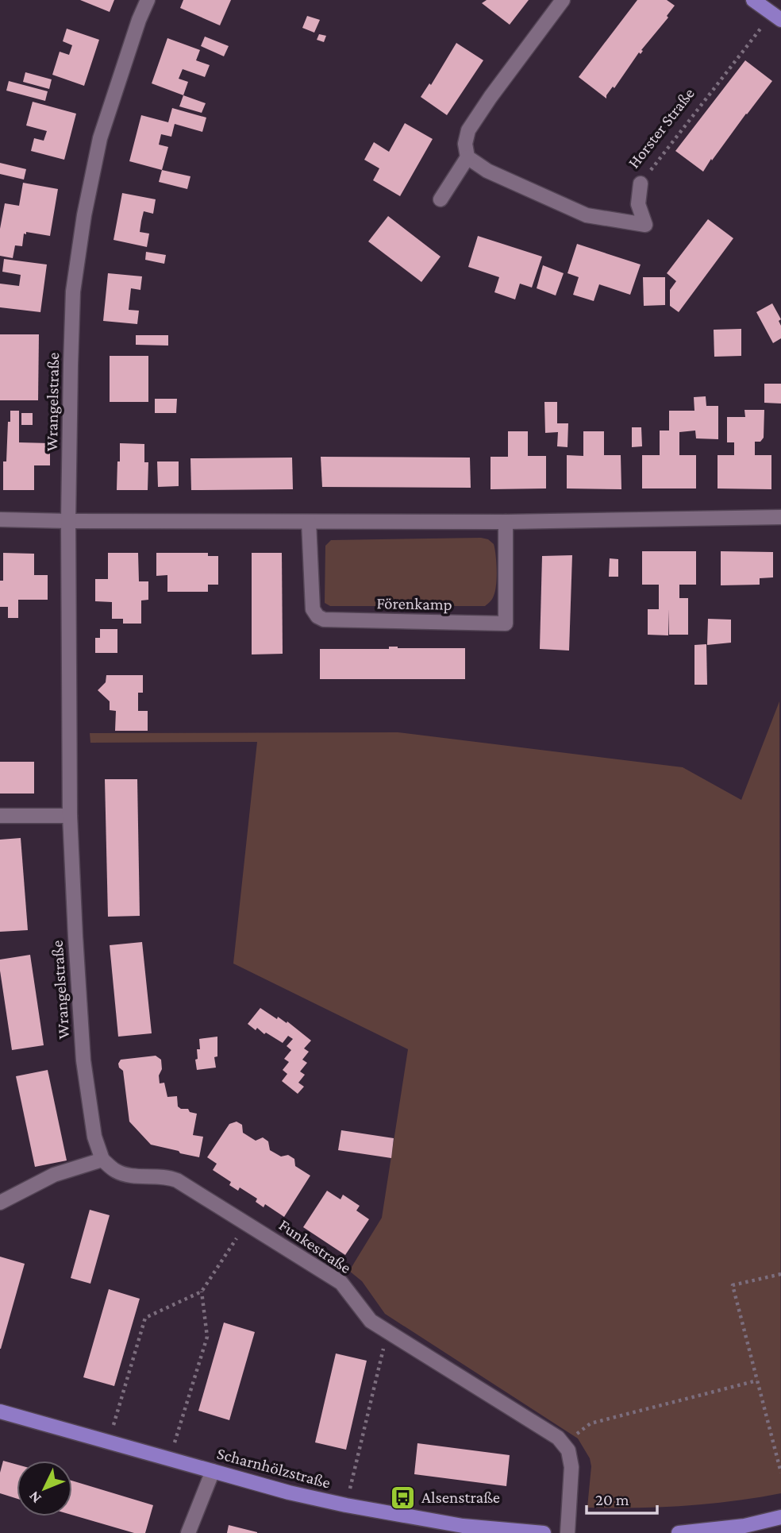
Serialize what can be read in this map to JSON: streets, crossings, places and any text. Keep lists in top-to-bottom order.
{
  "streets": {
    "main road": ["Scharnhölzstraße"],
    "street": [
      "Horster Straße",
      "Wrangelstraße",
      "Förenkamp",
      "Funkestraße"
    ]
  },
  "crossings": [
    ["Wrangelstraße", "Funkestraße"]
  ],
  "places": {
    "bus stop": ["Alsenstraße"]
  },
  "scale_bar": "20 m",
  "north": "bottom left"
}
